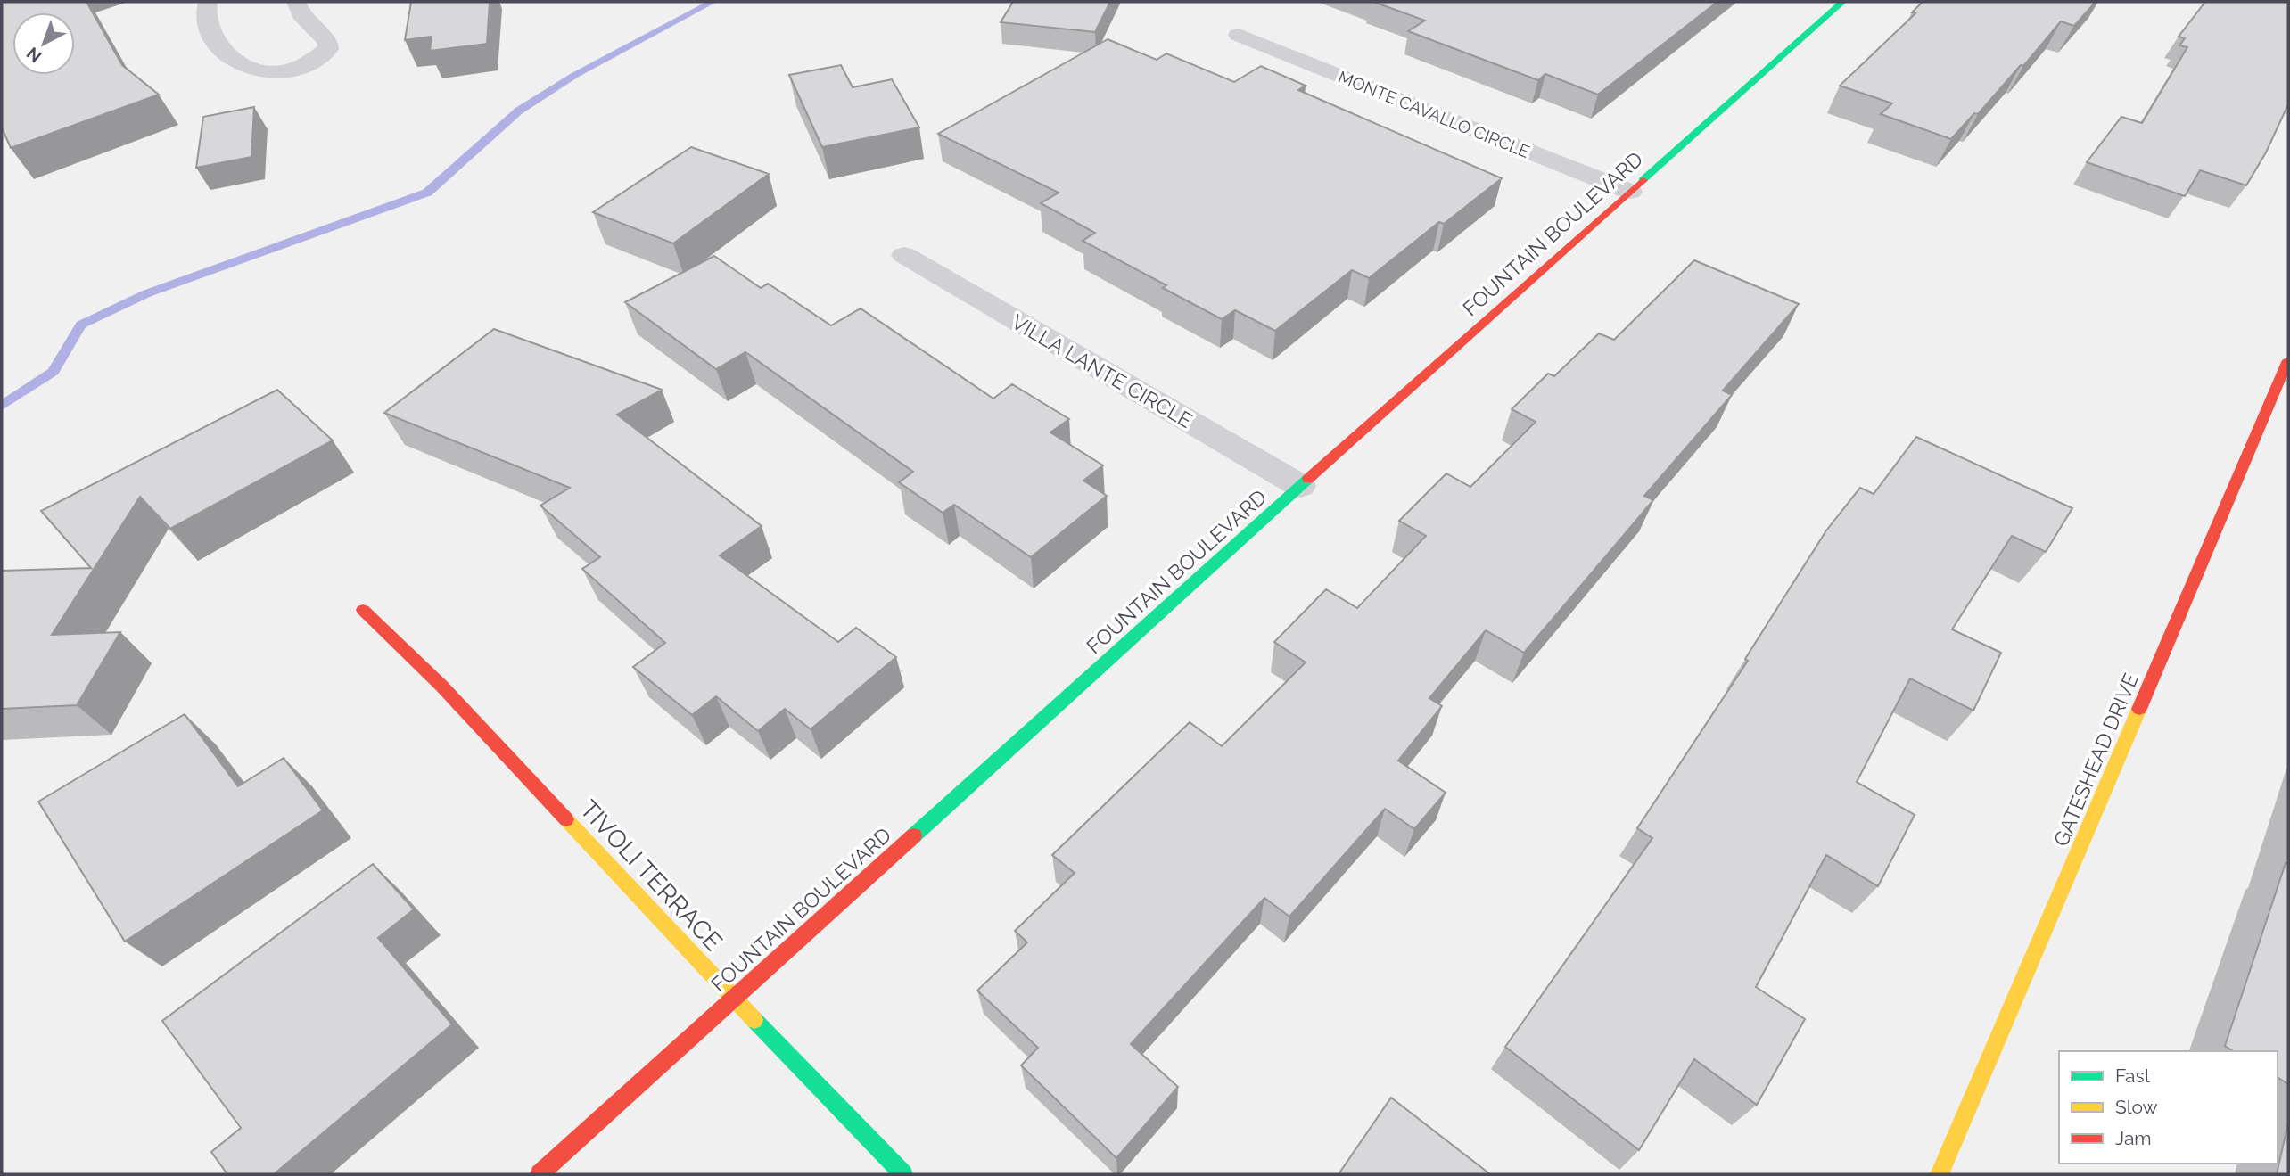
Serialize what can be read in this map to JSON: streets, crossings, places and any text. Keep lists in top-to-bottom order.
{
  "streets": {
    "street": [
      "MONTE CAVALLO CIRCLE",
      "FOUNTAIN BOULEVARD",
      "VILLA LANTE CIRCLE",
      "GATESHEAD DRIVE",
      "TIVOLI TERRACE"
    ]
  },
  "crossings": [
    ["MONTE CAVALLO CIRCLE", "FOUNTAIN BOULEVARD"],
    ["FOUNTAIN BOULEVARD", "VILLA LANTE CIRCLE"],
    ["FOUNTAIN BOULEVARD", "TIVOLI TERRACE"]
  ],
  "legend": ["Fast", "Slow", "Jam"],
  "north": "bottom left"
}
